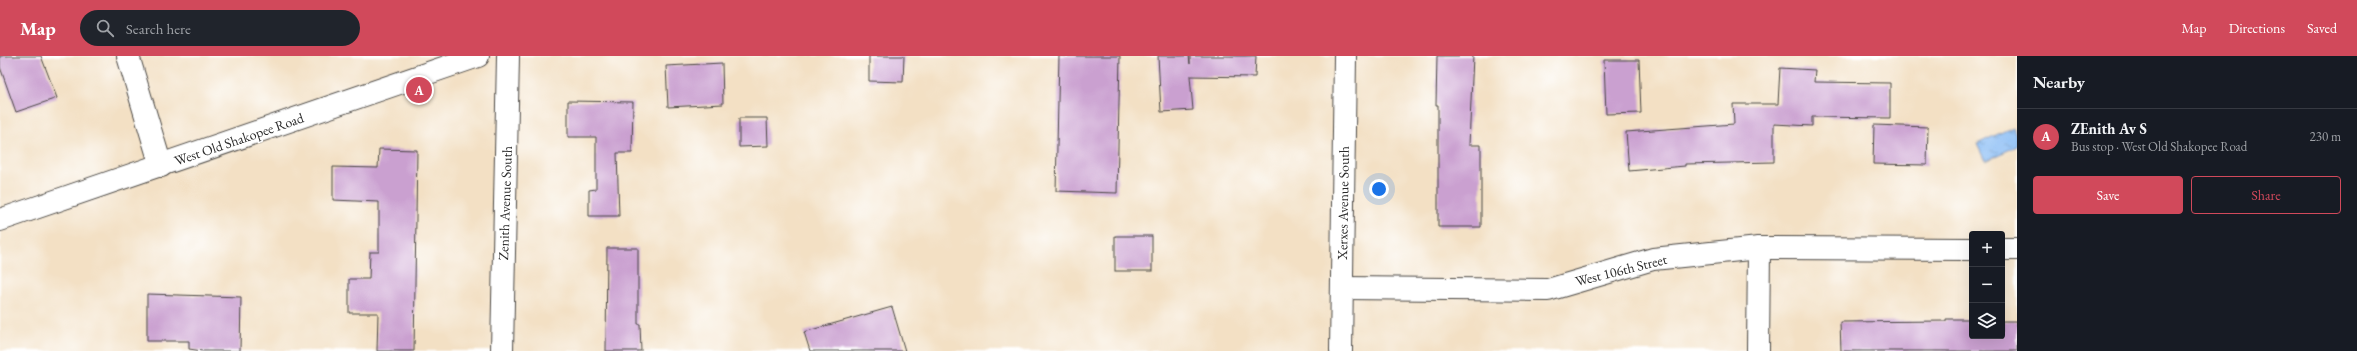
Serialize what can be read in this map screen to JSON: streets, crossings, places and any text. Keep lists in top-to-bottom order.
{
  "streets": {
    "street": [
      "West Old Shakopee Road",
      "Zenith Avenue South",
      "Xerxes Avenue South",
      "West 106th Street"
    ]
  },
  "crossings": [
    ["Xerxes Avenue South", "West 106th Street"]
  ],
  "page": {
    "header": "Map",
    "search": "Search here",
    "nav": ["Map", "Directions", "Saved"],
    "heading": "Nearby",
    "pins": "A",
    "list": [
      {
        "mark": "A",
        "name": "ZEnith Av S",
        "note": "Bus stop · West Old Shakopee Road",
        "value": "230 m"
      }
    ],
    "buttons": ["Save", "Share"],
    "map_buttons": ["+", "−"]
  }
}
